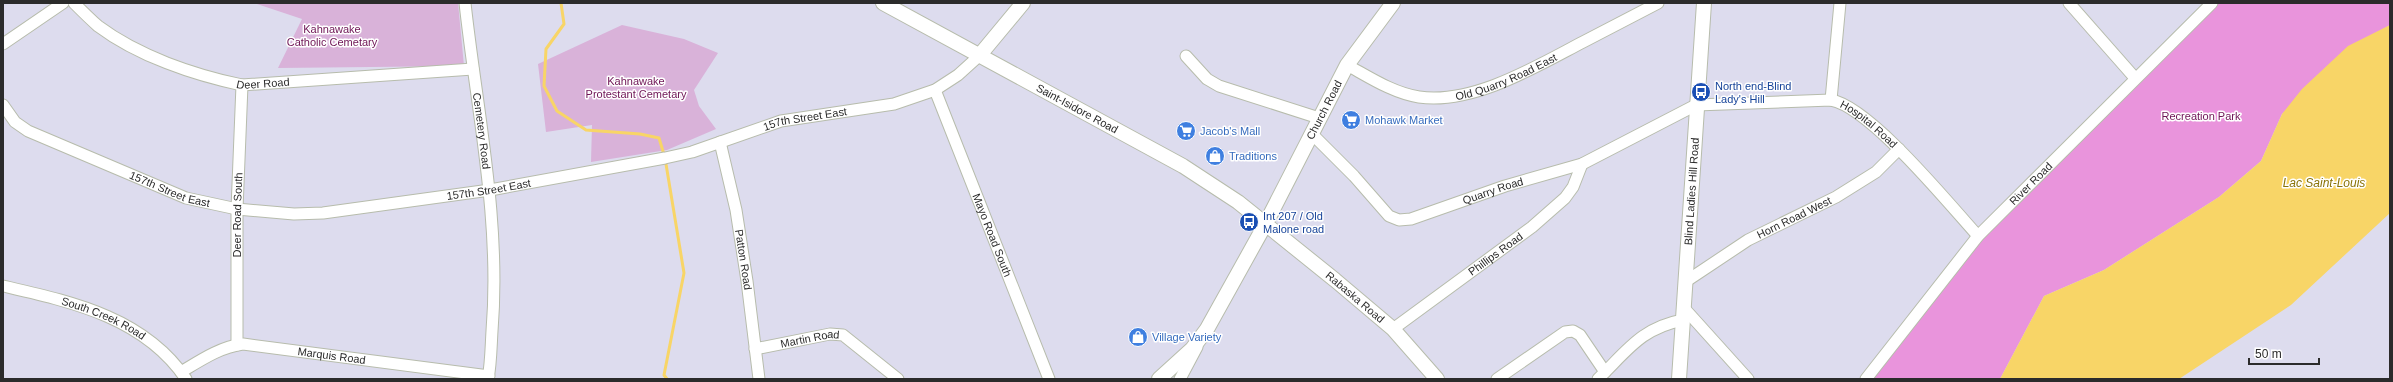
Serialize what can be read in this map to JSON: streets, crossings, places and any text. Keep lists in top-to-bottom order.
{
  "streets": {
    "street": [
      "Old Quarry Road East",
      "Deer Road",
      "Saint-Isidore Road",
      "Church Road",
      "157th Street East",
      "Hospital Road",
      "Cemetery Road",
      "River Road",
      "Quarry Road",
      "Blind Ladies Hill Road",
      "Deer Road South",
      "Horn Road West",
      "Mayo Road South",
      "Phillips Road",
      "Patton Road",
      "Rabaska Road",
      "South Creek Road",
      "Martin Road",
      "Marquis Road"
    ]
  },
  "crossings": [
    ["Old Quarry Road East", "Church Road"],
    ["Deer Road", "Cemetery Road"],
    ["Deer Road", "Deer Road South"],
    ["Saint-Isidore Road", "Church Road"],
    ["Saint-Isidore Road", "157th Street East"],
    ["Saint-Isidore Road", "Rabaska Road"],
    ["Church Road", "Quarry Road"],
    ["Church Road", "Rabaska Road"],
    ["157th Street East", "Cemetery Road"],
    ["157th Street East", "Deer Road South"],
    ["157th Street East", "Mayo Road South"],
    ["157th Street East", "Patton Road"],
    ["Hospital Road", "River Road"],
    ["Hospital Road", "Quarry Road"],
    ["Hospital Road", "Blind Ladies Hill Road"],
    ["Hospital Road", "Horn Road West"],
    ["Cemetery Road", "Marquis Road"],
    ["Quarry Road", "Blind Ladies Hill Road"],
    ["Quarry Road", "Phillips Road"],
    ["Blind Ladies Hill Road", "Horn Road West"],
    ["Deer Road South", "Marquis Road"],
    ["Phillips Road", "Rabaska Road"],
    ["Patton Road", "Martin Road"],
    ["South Creek Road", "Marquis Road"]
  ],
  "water": ["Lac Saint-Louis"],
  "parks": ["Kahnawake Catholic Cemetary", "Kahnawake Protestant Cemetary", "Recreation Park"],
  "places": {
    "bus stop": ["North end-Blind Lady's Hill", "Int 207 / Old Malone road"],
    "supermarket": ["Mohawk Market", "Jacob's Mall"],
    "shop": ["Traditions", "Village Variety"]
  },
  "scale_bar": "50 m"
}
